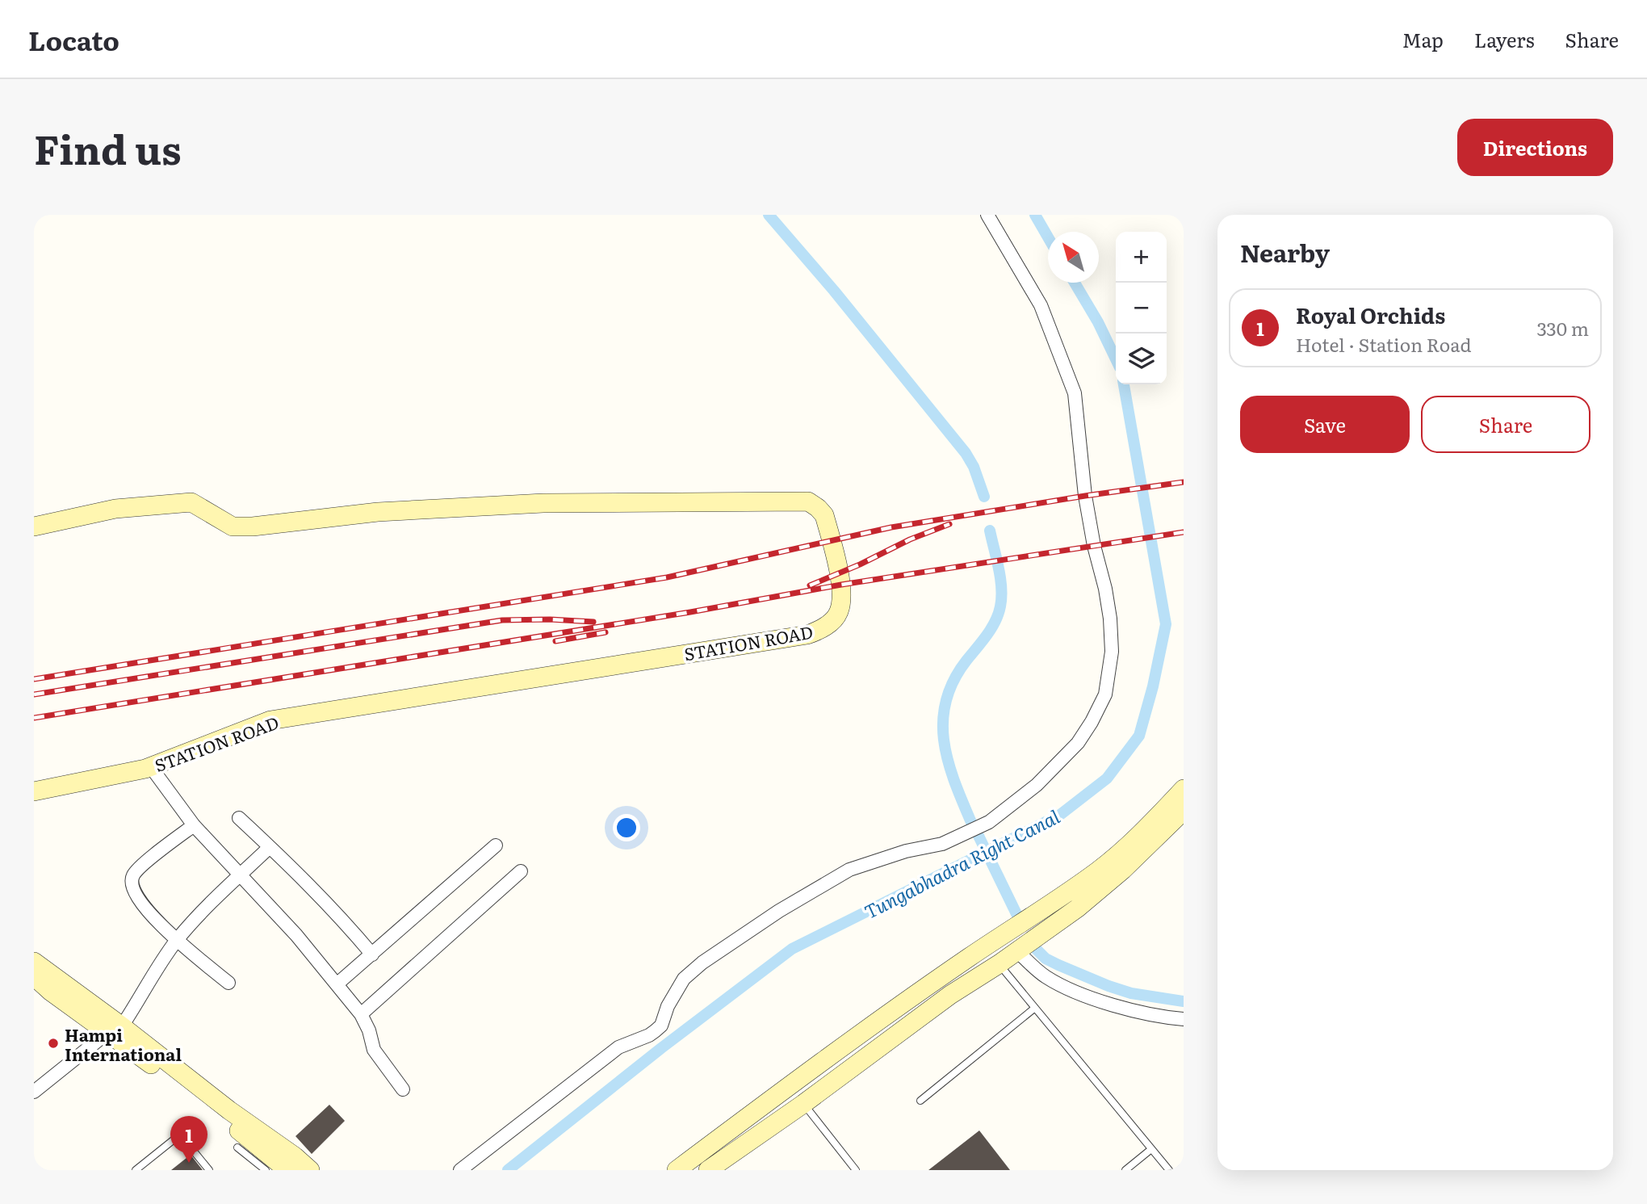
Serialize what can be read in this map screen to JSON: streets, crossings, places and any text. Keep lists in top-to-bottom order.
{
  "streets": {
    "street": ["STATION ROAD"]
  },
  "water": ["Tungabhadra Right Canal"],
  "places": ["Hampi International"],
  "north": "top left",
  "page": {
    "header": "Locato",
    "nav": ["Map", "Layers", "Share"],
    "title": "Find us",
    "buttons": [
      "Directions",
      ["Save", "Share"]
    ],
    "heading": "Nearby",
    "map_buttons": ["+", "−"],
    "list": [
      {
        "mark": "1",
        "name": "Royal Orchids",
        "note": "Hotel · Station Road",
        "value": "330 m"
      }
    ],
    "pins": "1"
  }
}
